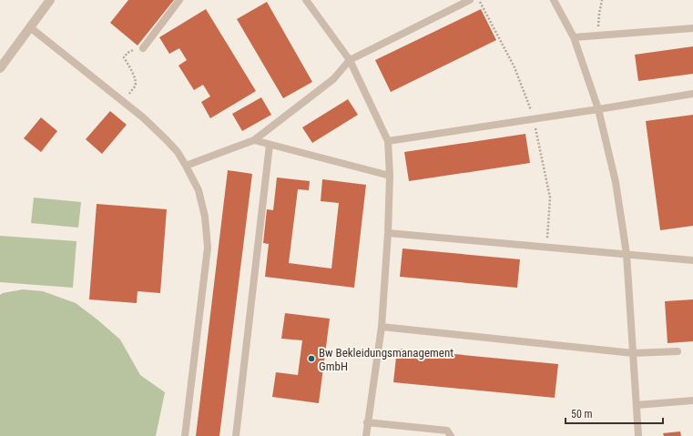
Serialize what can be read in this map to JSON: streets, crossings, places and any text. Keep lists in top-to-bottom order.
{
  "places": ["Bw Bekleidungsmanagement GmbH"],
  "scale_bar": "50 m"
}
